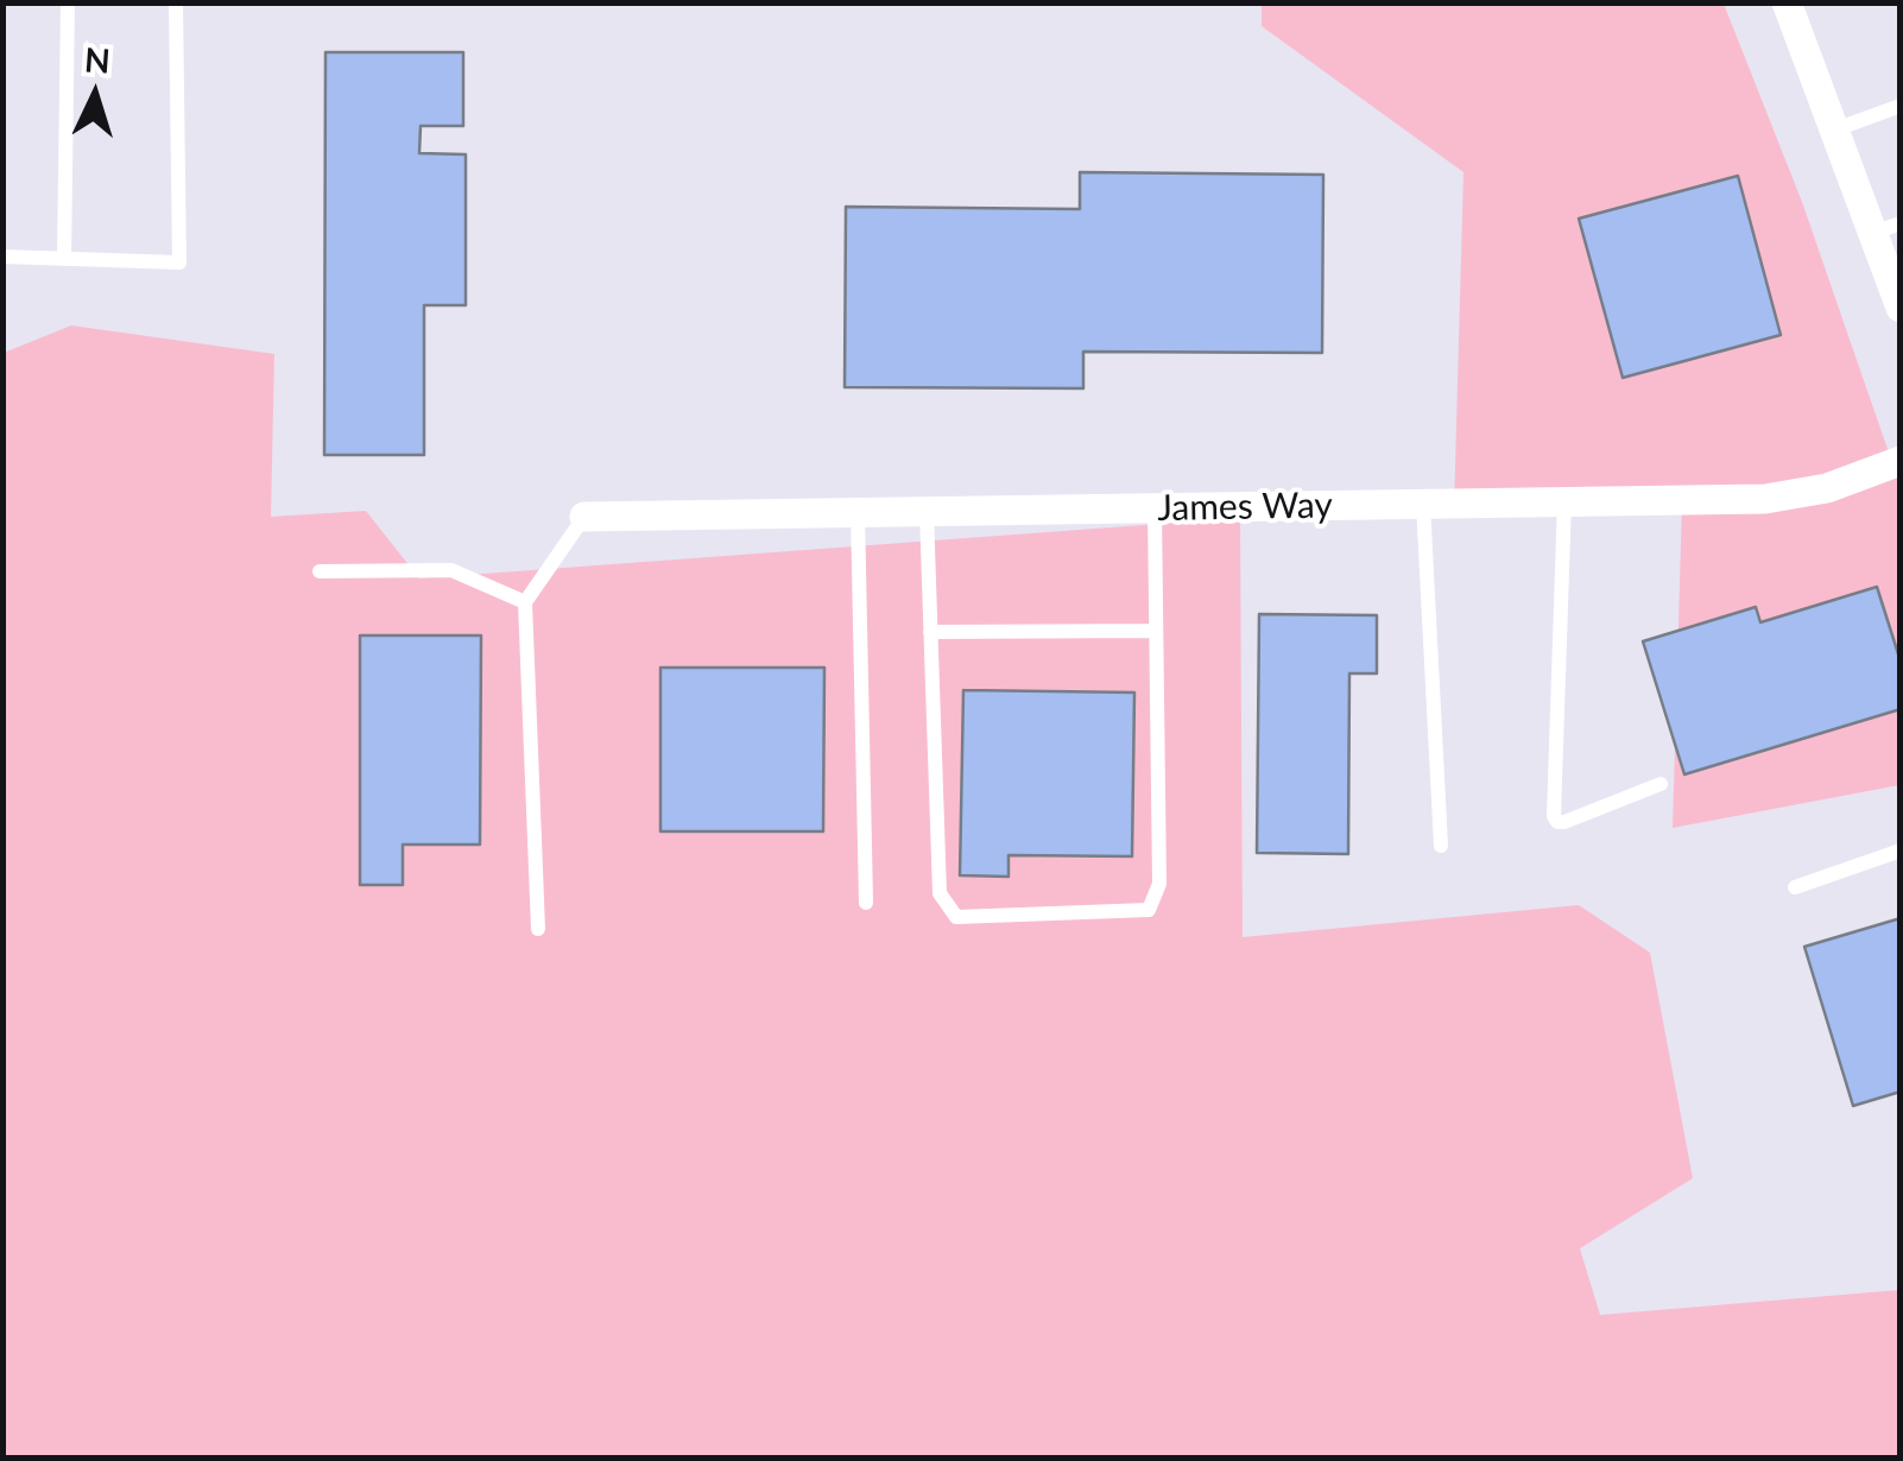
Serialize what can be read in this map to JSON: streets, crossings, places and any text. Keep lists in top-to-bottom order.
{
  "streets": {
    "street": ["James Way"]
  },
  "north": "top"
}
